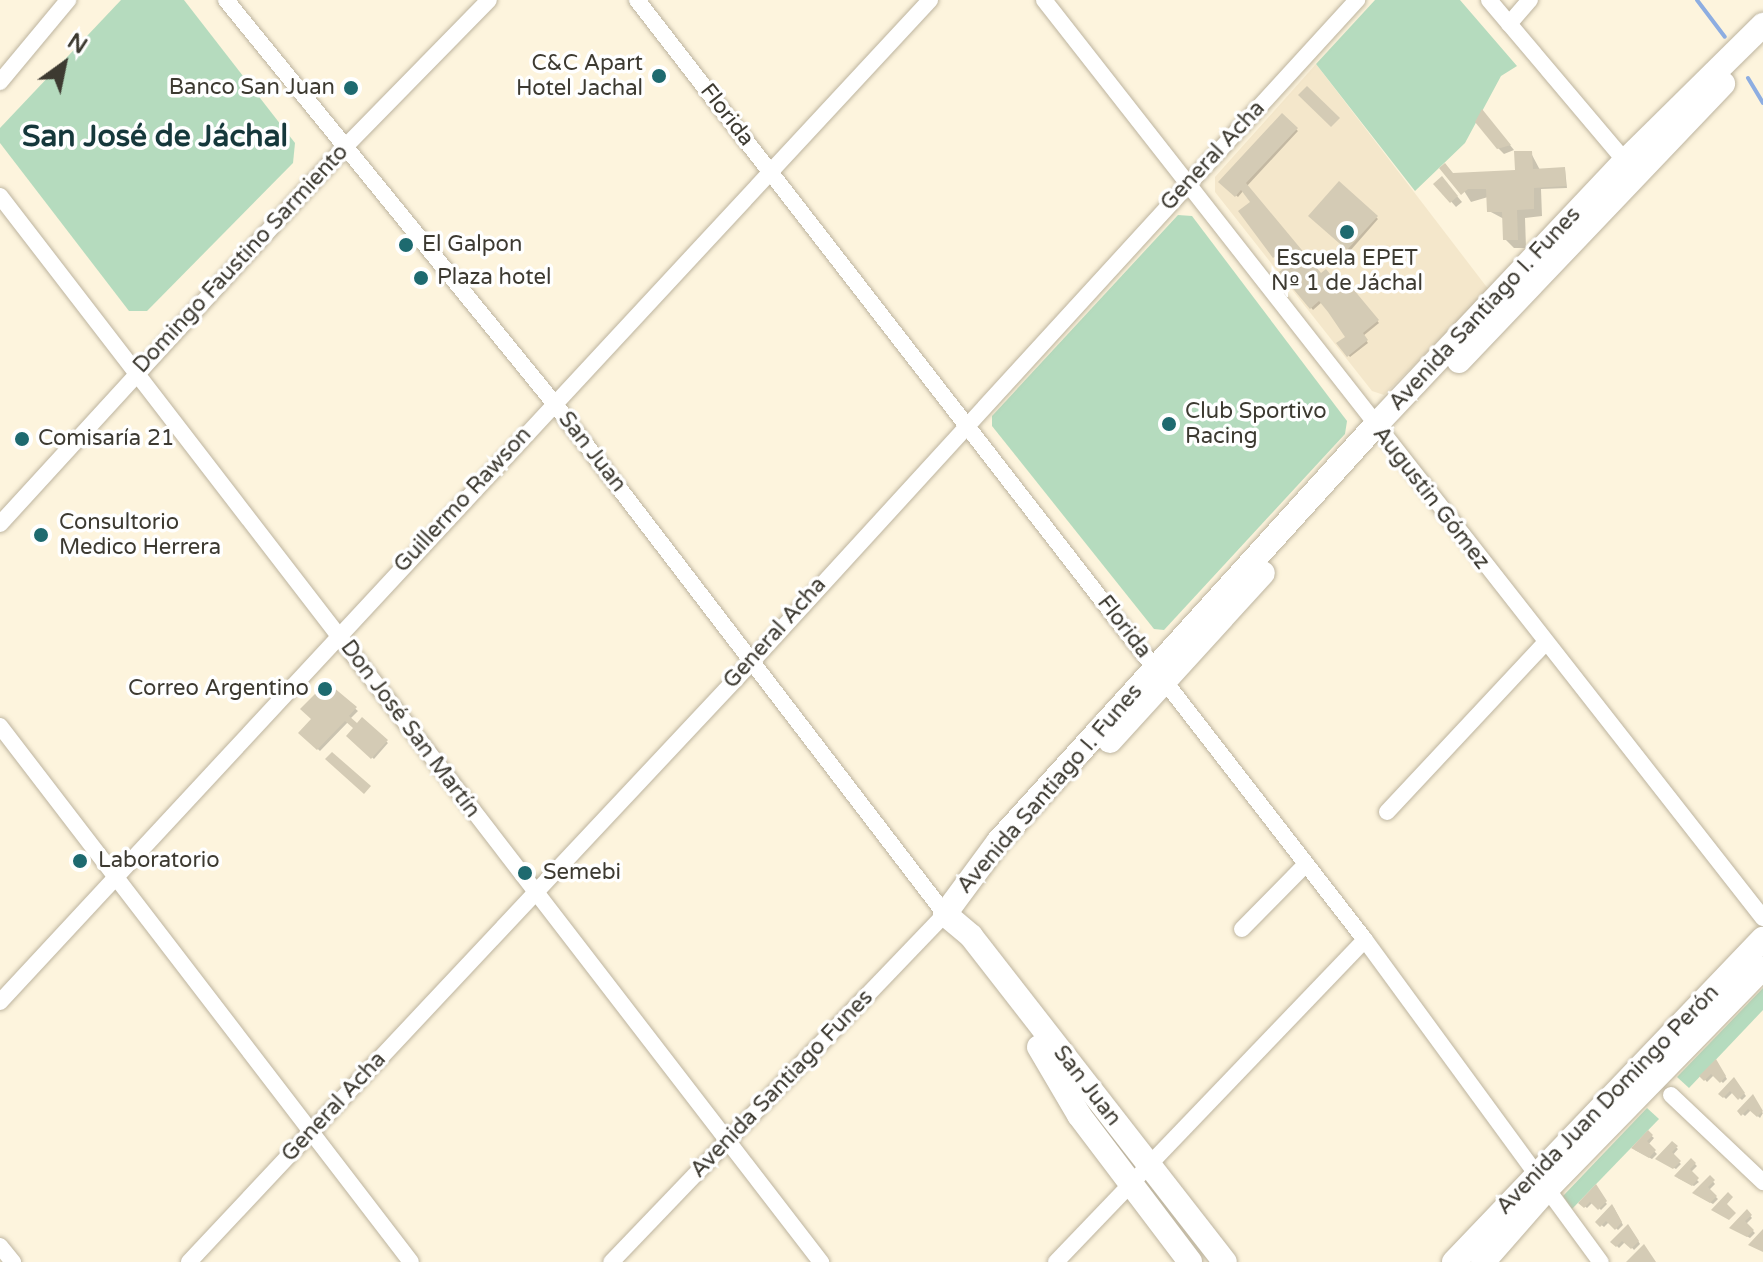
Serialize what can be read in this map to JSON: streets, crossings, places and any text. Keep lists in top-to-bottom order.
{
  "streets": {
    "main road": ["Avenida Santiago I. Funes", "San Juan", "Avenida Juan Domingo Perón"],
    "street": [
      "Florida",
      "General Acha",
      "Domingo Faustino Sarmiento",
      "Augustin Gómez",
      "Guillermo Rawson",
      "Don José San Martín",
      "Avenida Santiago Funes"
    ]
  },
  "crossings": [
    ["Florida", "General Acha"],
    ["Florida", "Avenida Santiago I. Funes"],
    ["Florida", "Guillermo Rawson"],
    ["Florida", "Avenida Juan Domingo Perón"],
    ["General Acha", "San Juan"],
    ["General Acha", "Augustin Gómez"],
    ["General Acha", "Don José San Martín"],
    ["Domingo Faustino Sarmiento", "San Juan"],
    ["Domingo Faustino Sarmiento", "Don José San Martín"],
    ["Avenida Santiago I. Funes", "San Juan"],
    ["Avenida Santiago I. Funes", "Augustin Gómez"],
    ["Avenida Santiago I. Funes", "Avenida Santiago Funes"],
    ["San Juan", "Guillermo Rawson"],
    ["San Juan", "Avenida Santiago Funes"],
    ["Guillermo Rawson", "Don José San Martín"],
    ["Don José San Martín", "Avenida Santiago Funes"]
  ],
  "districts": ["San José de Jáchal"],
  "places": [
    "C&C Apart Hotel Jachal",
    "Banco San Juan",
    "Escuela EPET Nº 1 de Jáchal",
    "El Galpon",
    "Plaza hotel",
    "Club Sportivo Racing",
    "Comisaría 21",
    "Consultorio Medico Herrera",
    "Correo Argentino",
    "Laboratorio",
    "Semebi"
  ],
  "north": "top right"
}
